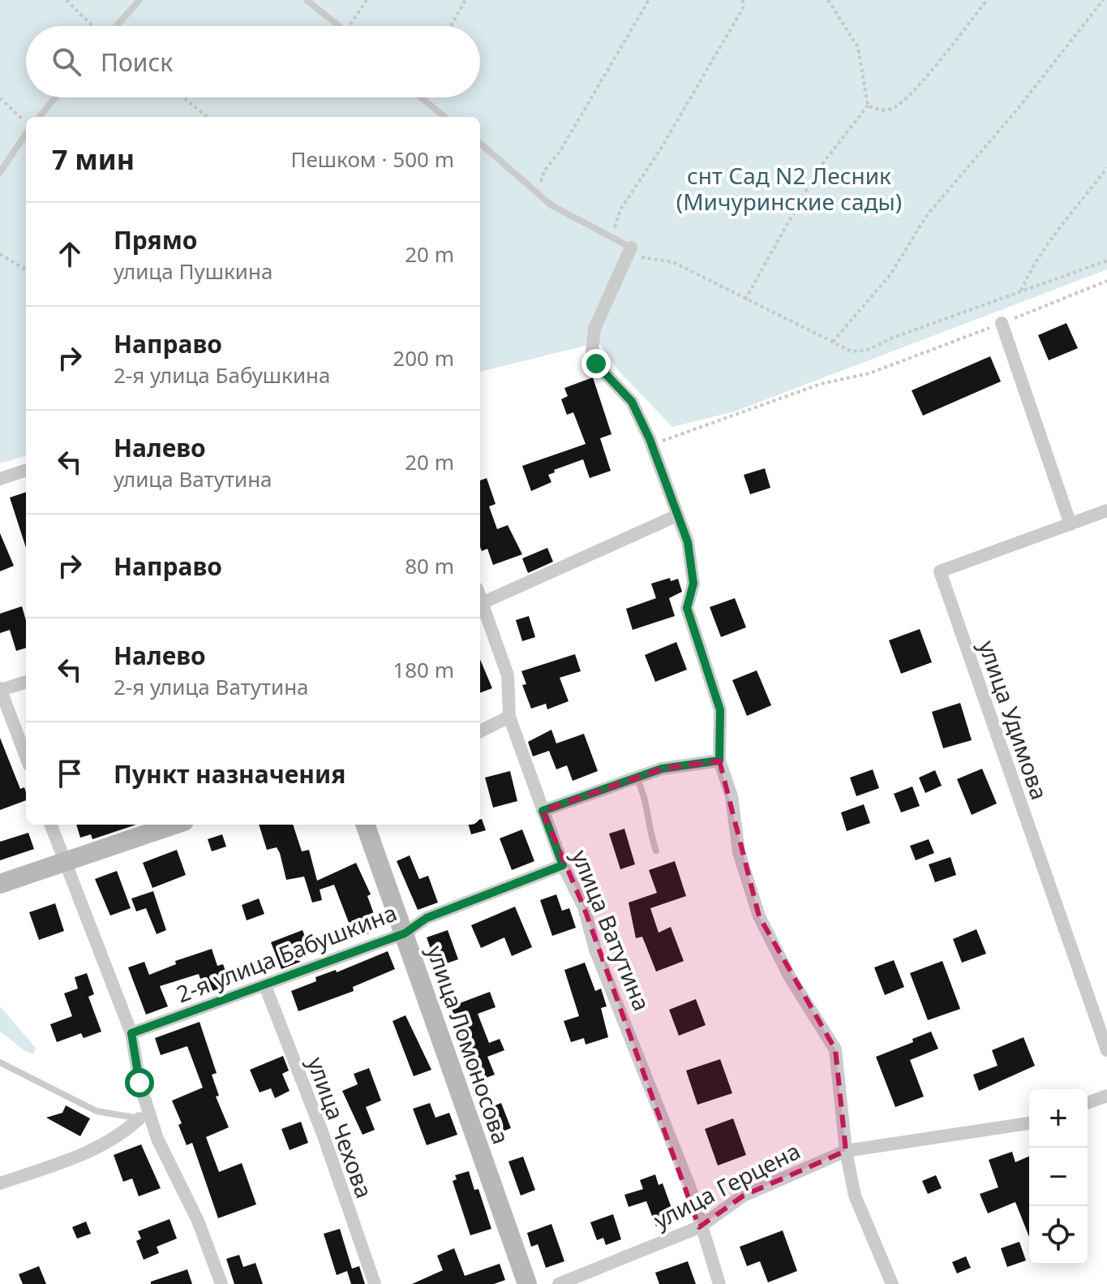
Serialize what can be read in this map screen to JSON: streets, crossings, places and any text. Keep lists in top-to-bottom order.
{
  "streets": {
    "street": [
      "улица Удимова",
      "улица Ватутина",
      "2-я улица Бабушкина",
      "улица Ломоносова",
      "улица Чехова",
      "улица Герцена"
    ]
  },
  "crossings": [
    ["улица Ватутина", "2-я улица Бабушкина"],
    ["улица Ватутина", "улица Герцена"],
    ["2-я улица Бабушкина", "улица Ломоносова"],
    ["2-я улица Бабушкина", "улица Чехова"]
  ],
  "parks": ["снт Сад N2 Лесник (Мичуринские сады)"],
  "page": {
    "search": "Поиск",
    "heading": ["7 мин", "Пешком · 500 m"],
    "list": [
      ["Прямо", "улица Пушкина", "20 m"],
      ["Направо", "2-я улица Бабушкина", "200 m"],
      ["Налево", "улица Ватутина", "20 m"],
      ["Направо", "80 m"],
      ["Налево", "2-я улица Ватутина", "180 m"],
      "Пункт назначения"
    ],
    "map_buttons": ["+", "−"]
  }
}
